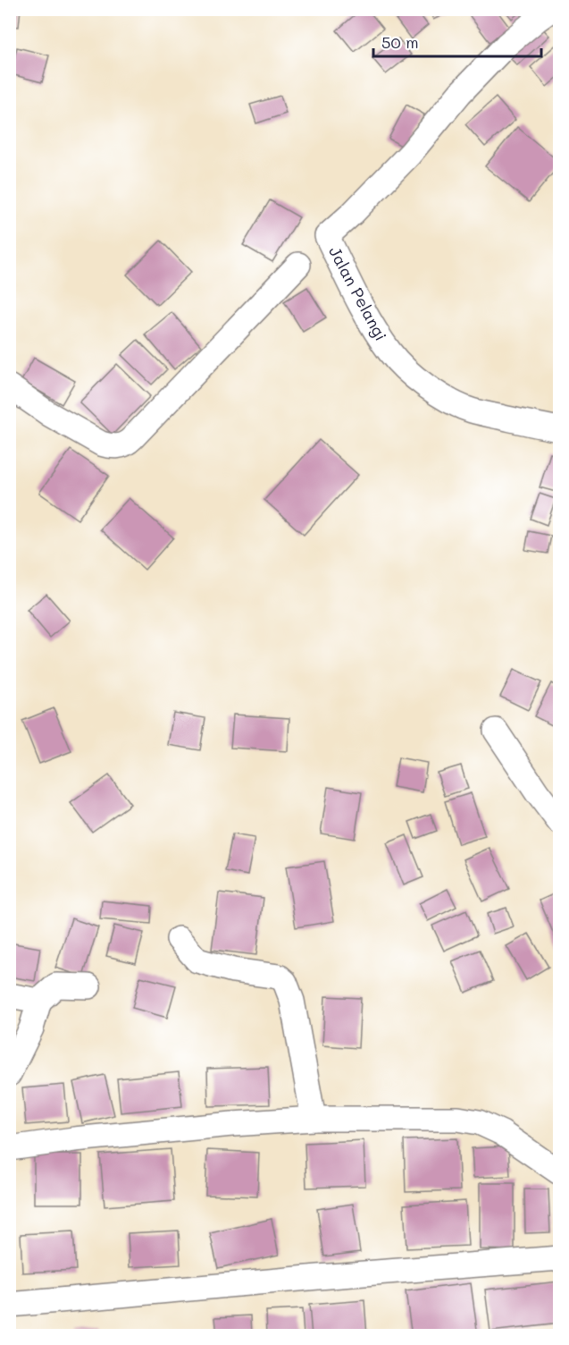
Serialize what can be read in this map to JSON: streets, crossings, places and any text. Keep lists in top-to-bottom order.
{
  "streets": {
    "street": ["Jalan Pelangi"]
  },
  "scale_bar": "50 m"
}
